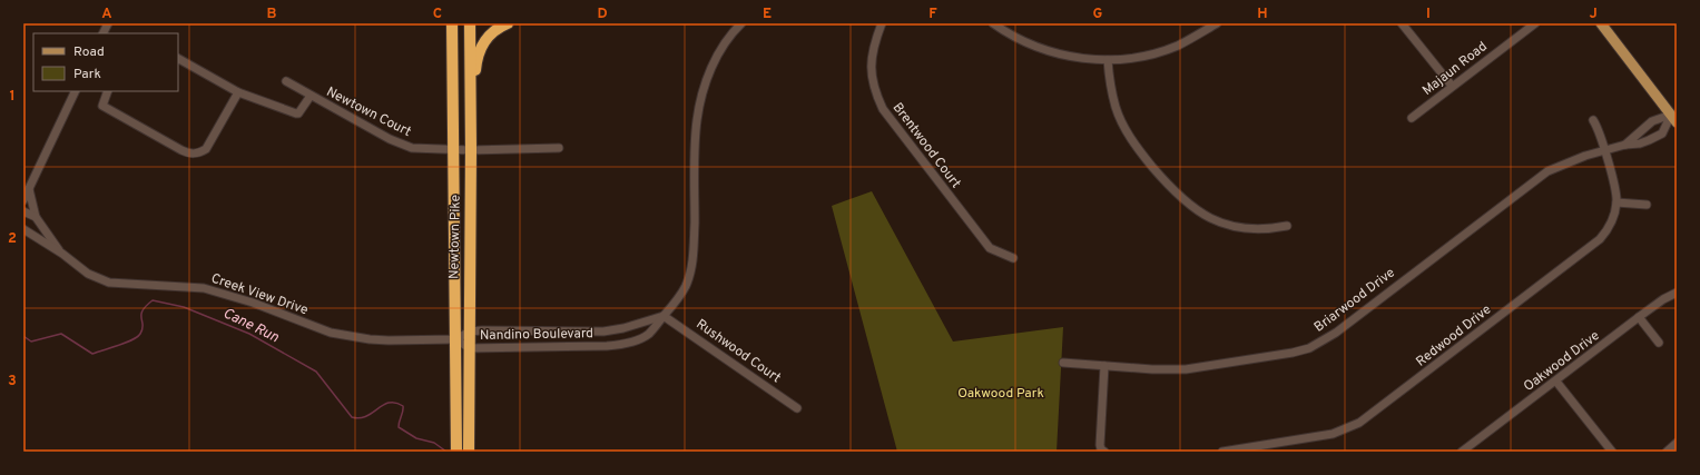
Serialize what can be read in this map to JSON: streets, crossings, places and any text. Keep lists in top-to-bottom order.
{
  "streets": {
    "highway": ["Newtown Pike"],
    "street": [
      "Majaun Road",
      "Newtown Court",
      "Brentwood Court",
      "Creek View Drive",
      "Briarwood Drive",
      "Nandino Boulevard",
      "Redwood Drive",
      "Rushwood Court",
      "Oakwood Drive"
    ]
  },
  "crossings": [
    ["Newtown Court", "Newtown Pike"],
    ["Newtown Pike", "Creek View Drive"],
    ["Newtown Pike", "Nandino Boulevard"],
    ["Creek View Drive", "Nandino Boulevard"],
    ["Briarwood Drive", "Redwood Drive"],
    ["Nandino Boulevard", "Rushwood Court"]
  ],
  "water": ["Cane Run"],
  "parks": ["Oakwood Park"],
  "legend": ["Road", "Park"],
  "grid": {
    "columns": [
      "A",
      "B",
      "C",
      "D",
      "E",
      "F",
      "G",
      "H",
      "I",
      "J"
    ],
    "rows": ["1", "2", "3"]
  }
}
